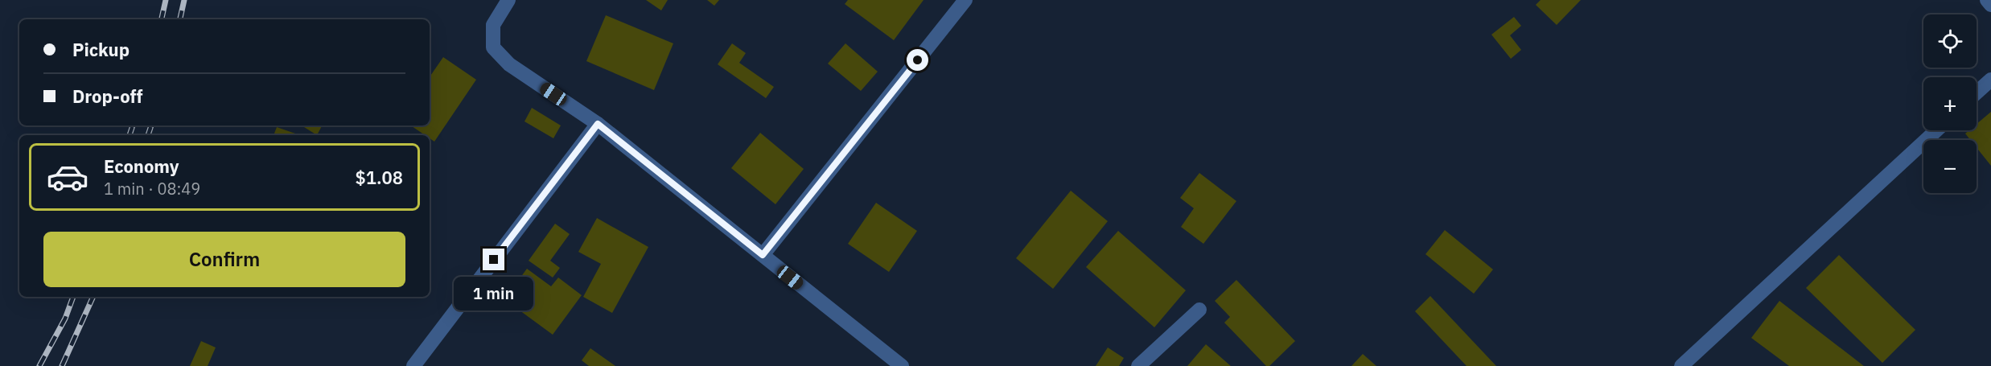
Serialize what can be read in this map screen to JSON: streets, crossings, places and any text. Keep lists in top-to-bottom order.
{
  "page": {
    "map_buttons": ["+", "−"],
    "banner": ["Pickup", "Drop-off"],
    "list": [
      {
        "name": "Economy",
        "note": "1 min · 08:49",
        "value": "$1.08"
      }
    ],
    "buttons": "Confirm",
    "bubble": "1 min"
  }
}
